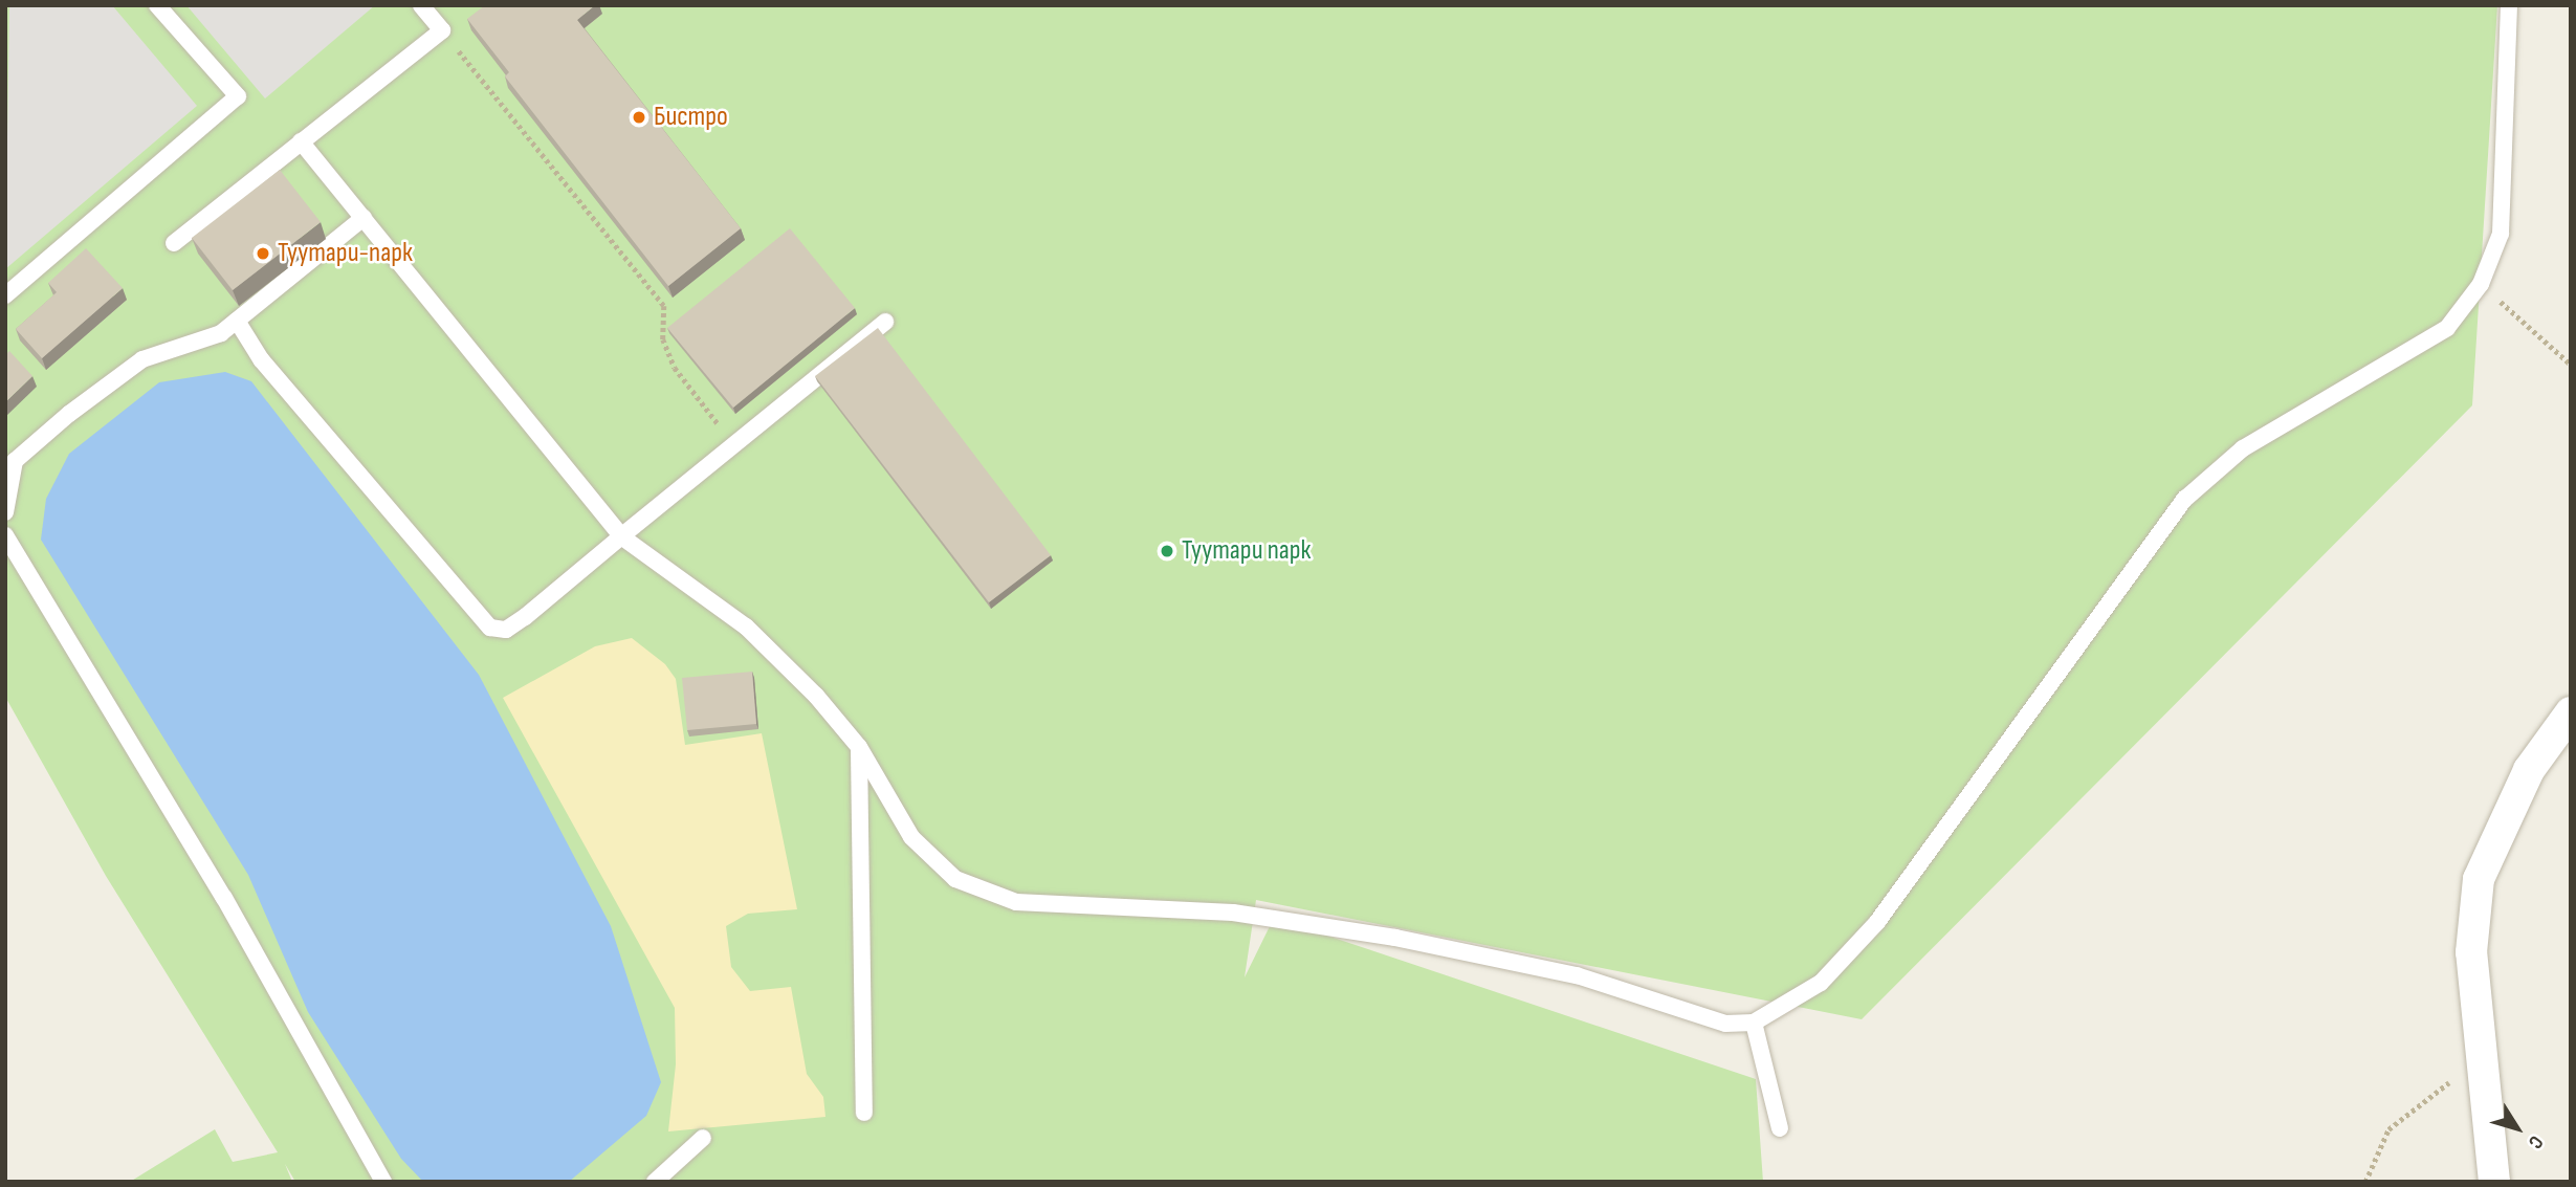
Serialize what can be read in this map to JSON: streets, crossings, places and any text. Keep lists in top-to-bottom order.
{
  "places": ["Бистро", "Туутари-парк", "Туутари парк"],
  "north": "bottom right"
}
